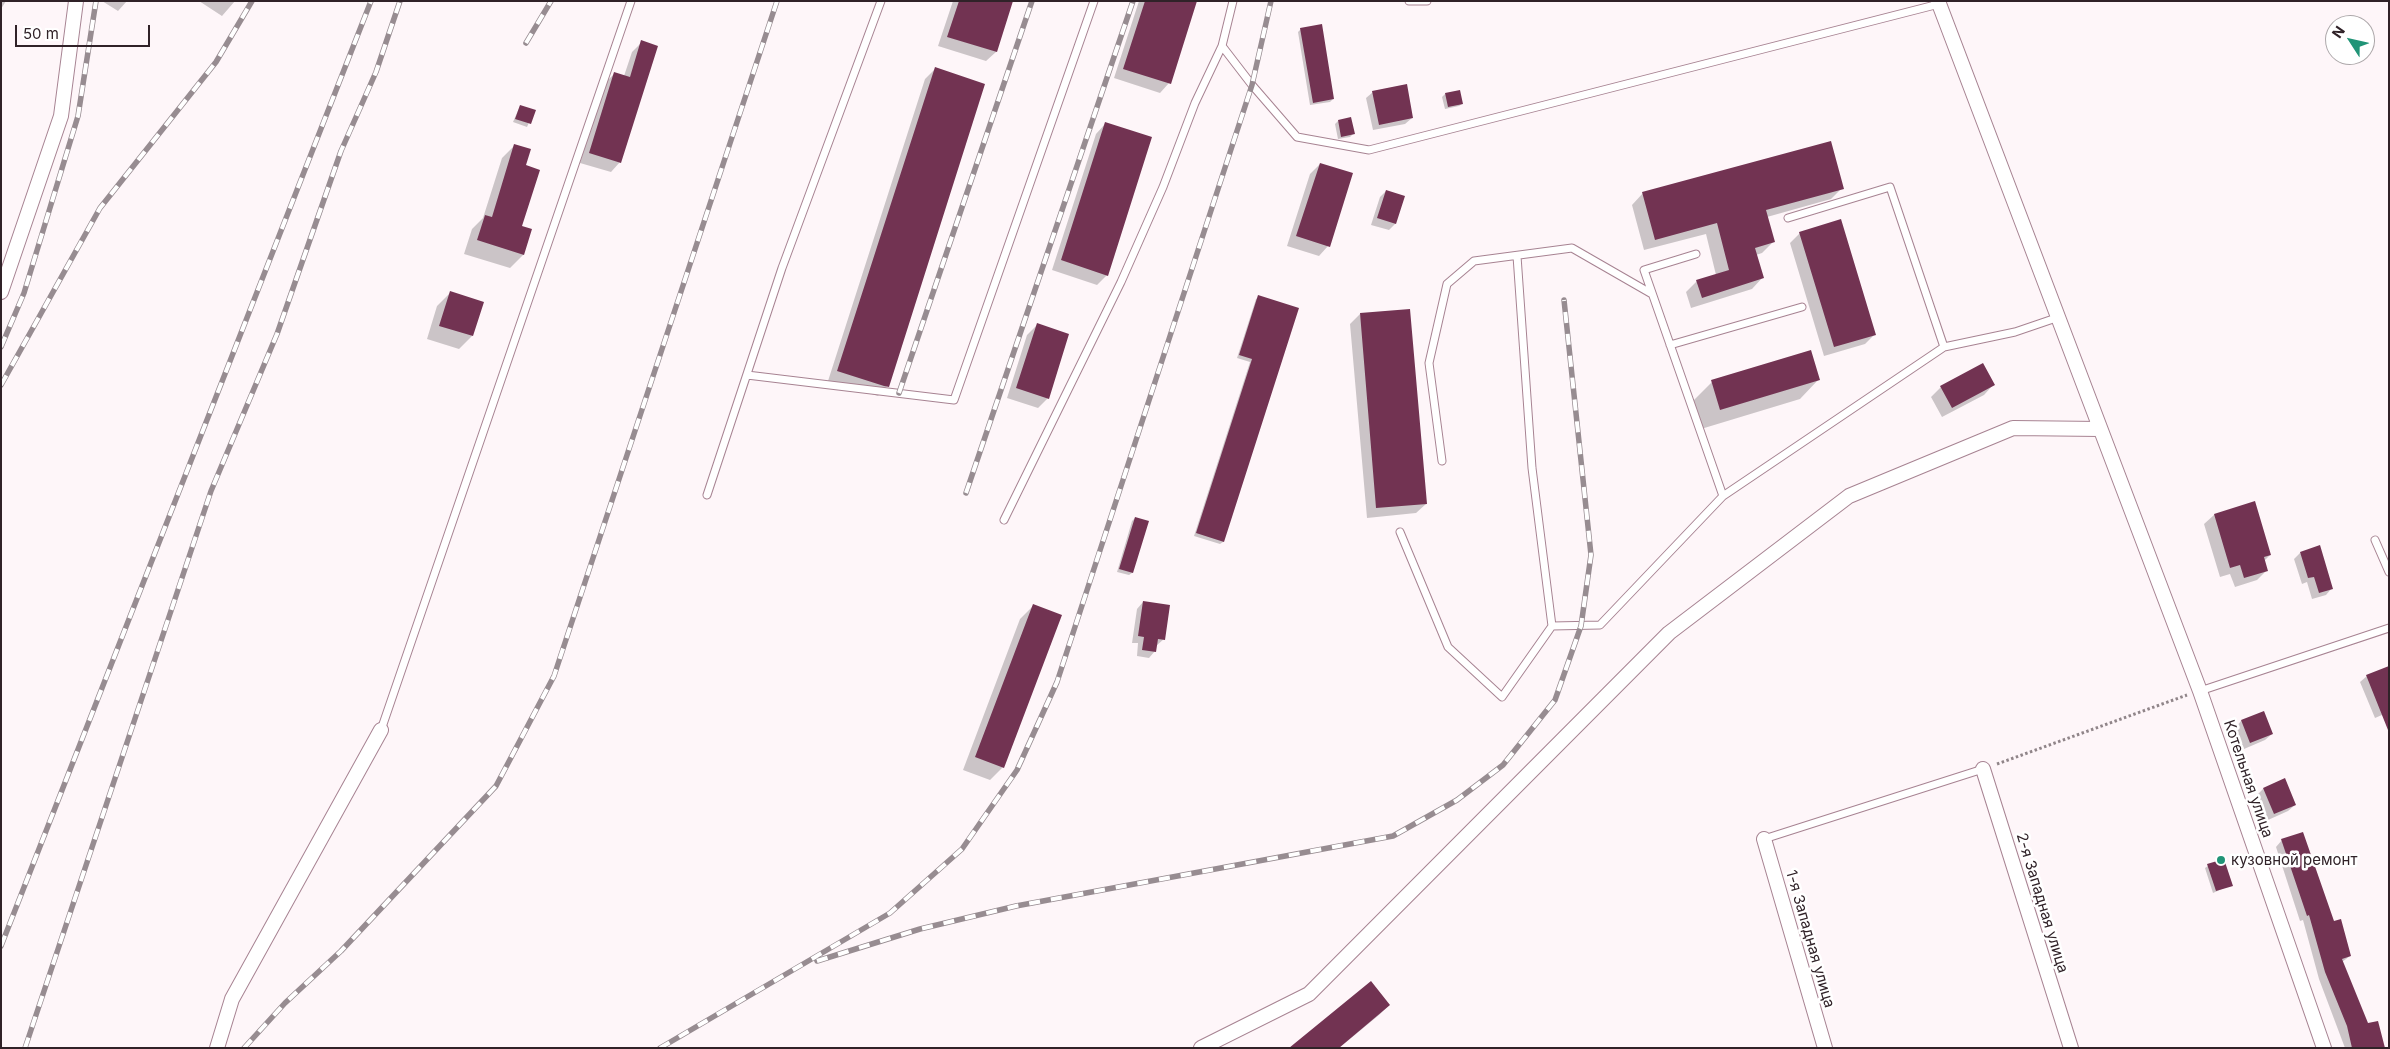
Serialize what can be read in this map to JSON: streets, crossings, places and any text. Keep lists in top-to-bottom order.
{
  "streets": {
    "street": ["Котельная улица", "2-я Западная улица", "1-я Западная улица"]
  },
  "places": ["кузовной ремонт"],
  "scale_bar": "50 m",
  "north": "top left"
}
